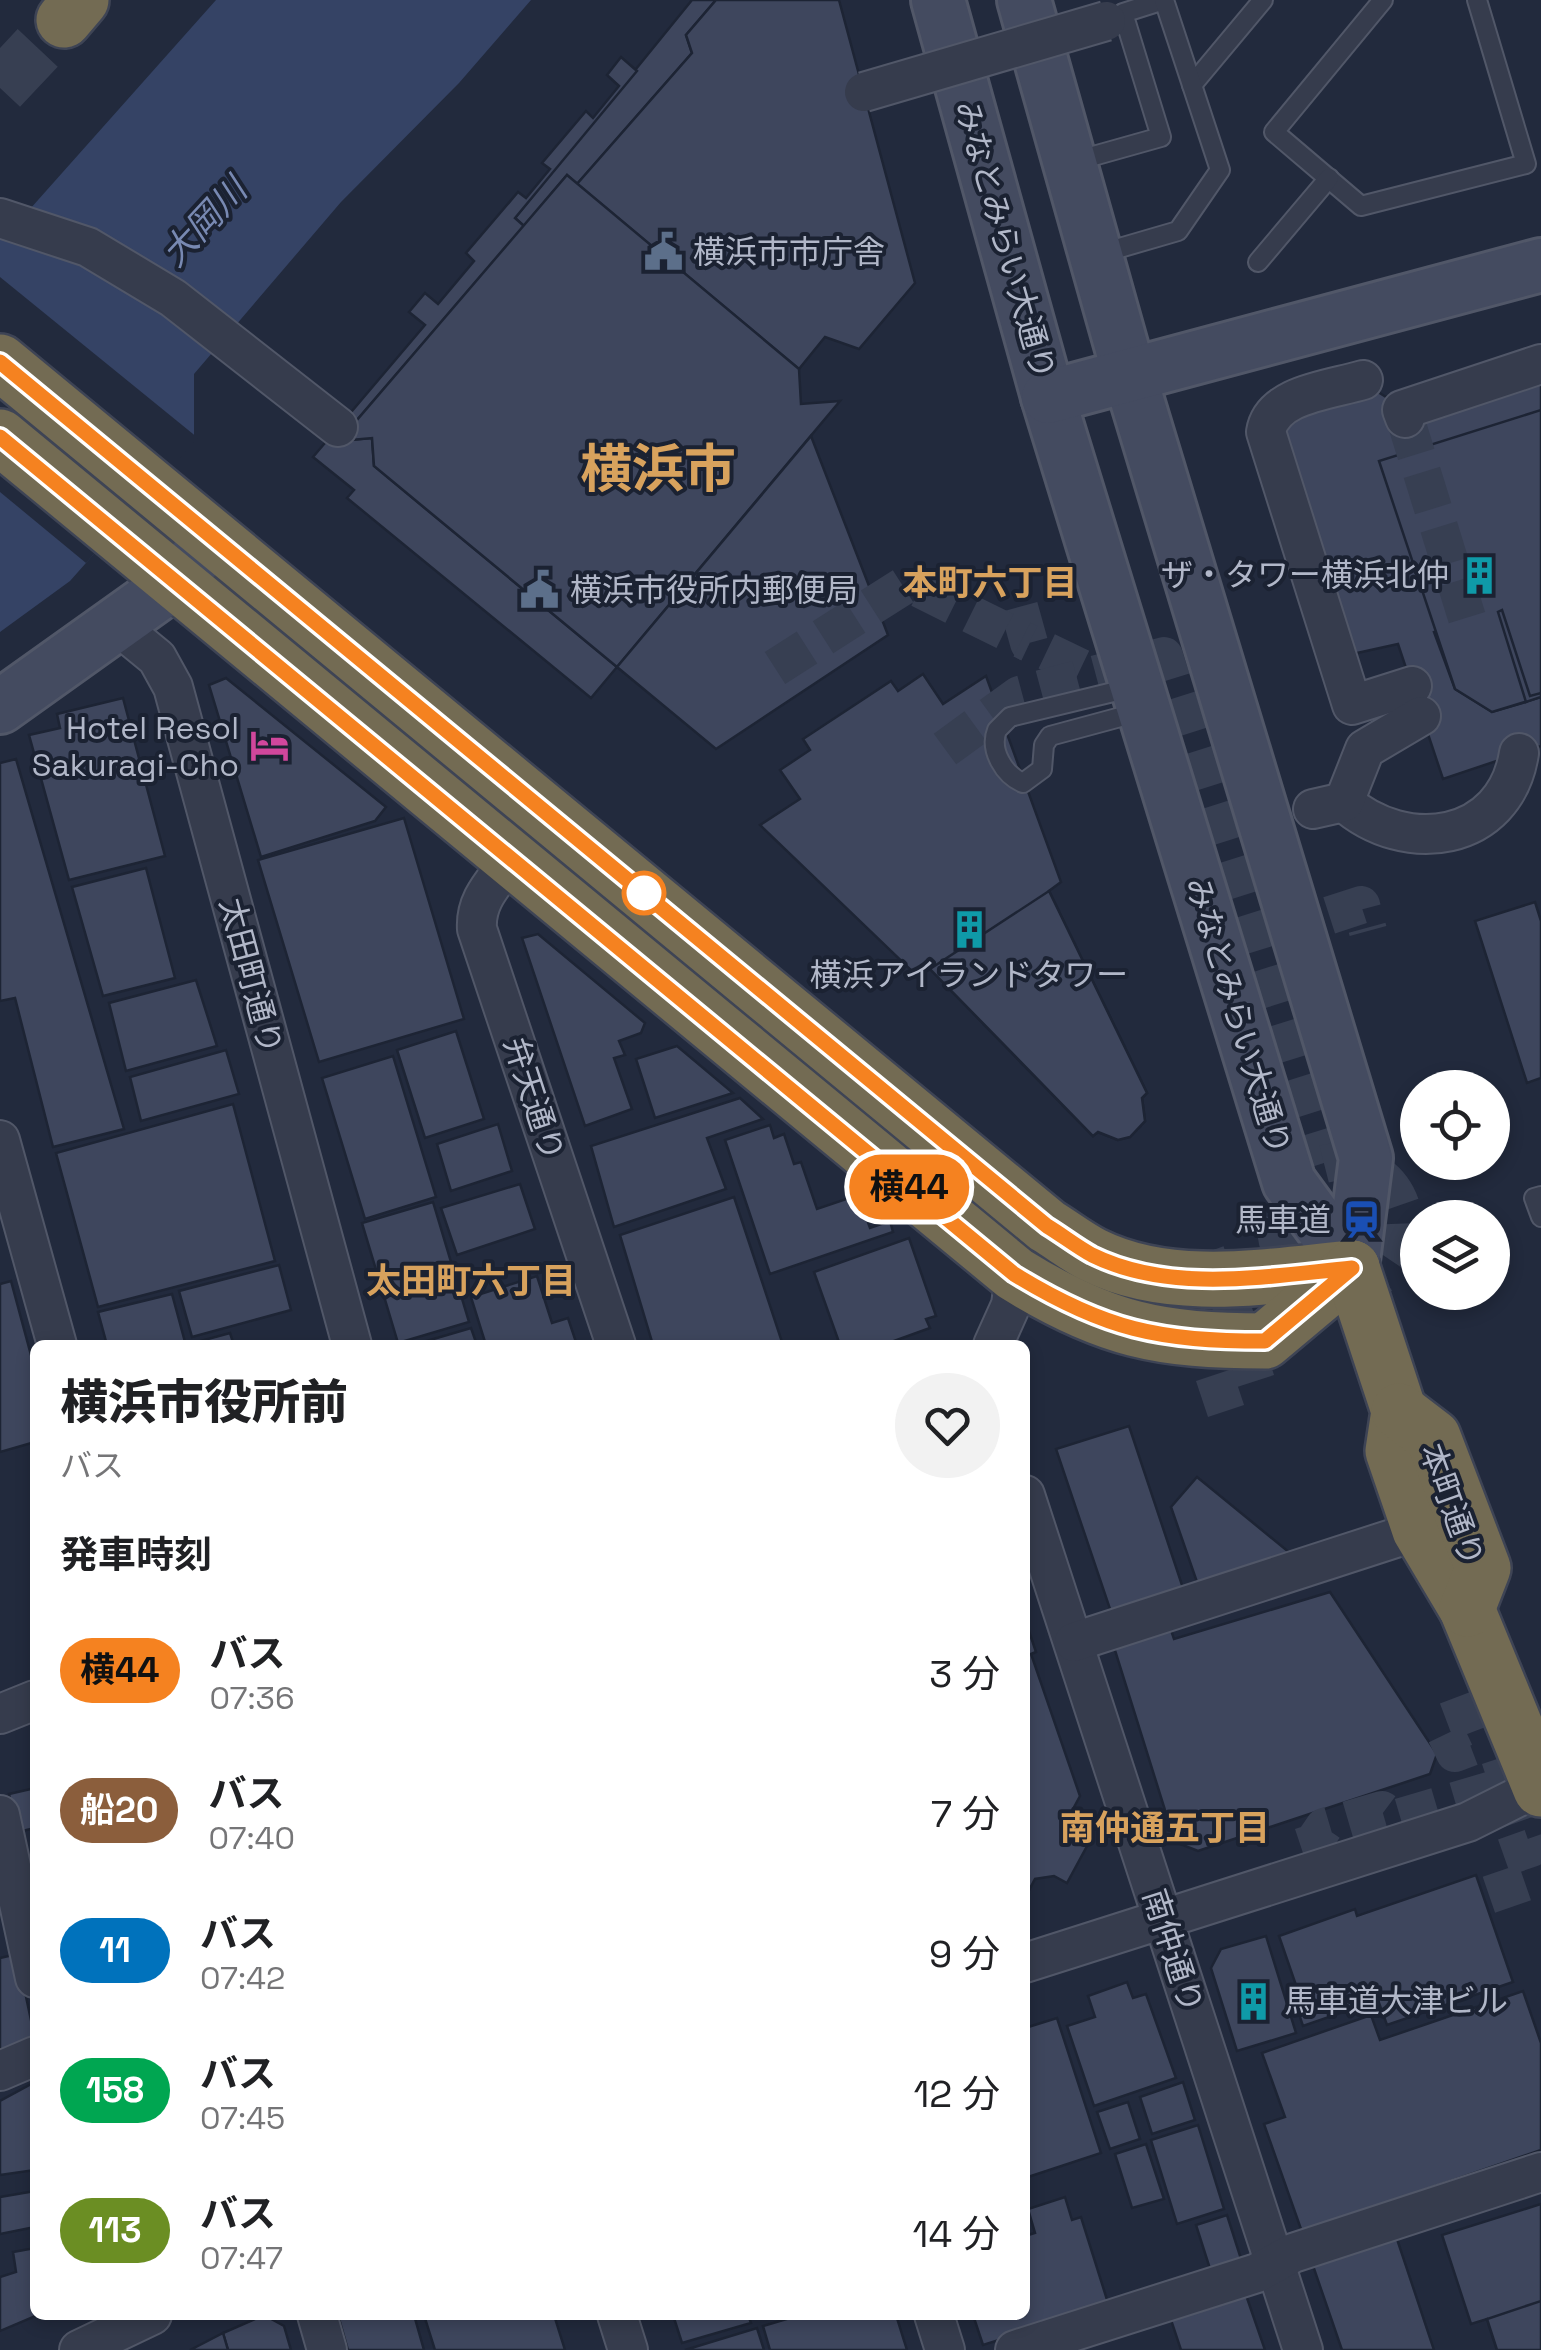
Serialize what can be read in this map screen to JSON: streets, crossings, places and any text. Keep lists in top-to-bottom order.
{
  "streets": {
    "highway": ["本町通り"],
    "street": [
      "みなとみらい大通り",
      "太田町通り",
      "弁天通り",
      "南仲通り"
    ]
  },
  "crossings": [
    ["みなとみらい大通り", "本町通り"]
  ],
  "districts": [
    "横浜市",
    "本町六丁目",
    "太田町六丁目",
    "南仲通五丁目"
  ],
  "water": ["大岡川"],
  "places": {
    "public building": ["横浜市市庁舎", "横浜市役所内郵便局"],
    "building": ["ザ・タワー横浜北仲", "横浜アイランドタワー", "馬車道大津ビル"],
    "hotel": ["Hotel Resol Sakuragi-Cho"],
    "station": ["馬車道"]
  },
  "lines": ["bus line 横44"],
  "page": {
    "on_map": "横44",
    "heading": [
      ["横浜市役所前", "バス"],
      "発車時刻"
    ],
    "list": [
      {
        "mark": "横44",
        "name": "バス",
        "note": "07:36",
        "value": "3 分"
      },
      {
        "mark": "船20",
        "name": "バス",
        "note": "07:40",
        "value": "7 分"
      },
      {
        "mark": "11",
        "name": "バス",
        "note": "07:42",
        "value": "9 分"
      },
      {
        "mark": "158",
        "name": "バス",
        "note": "07:45",
        "value": "12 分"
      },
      {
        "mark": "113",
        "name": "バス",
        "note": "07:47",
        "value": "14 分"
      }
    ]
  }
}
